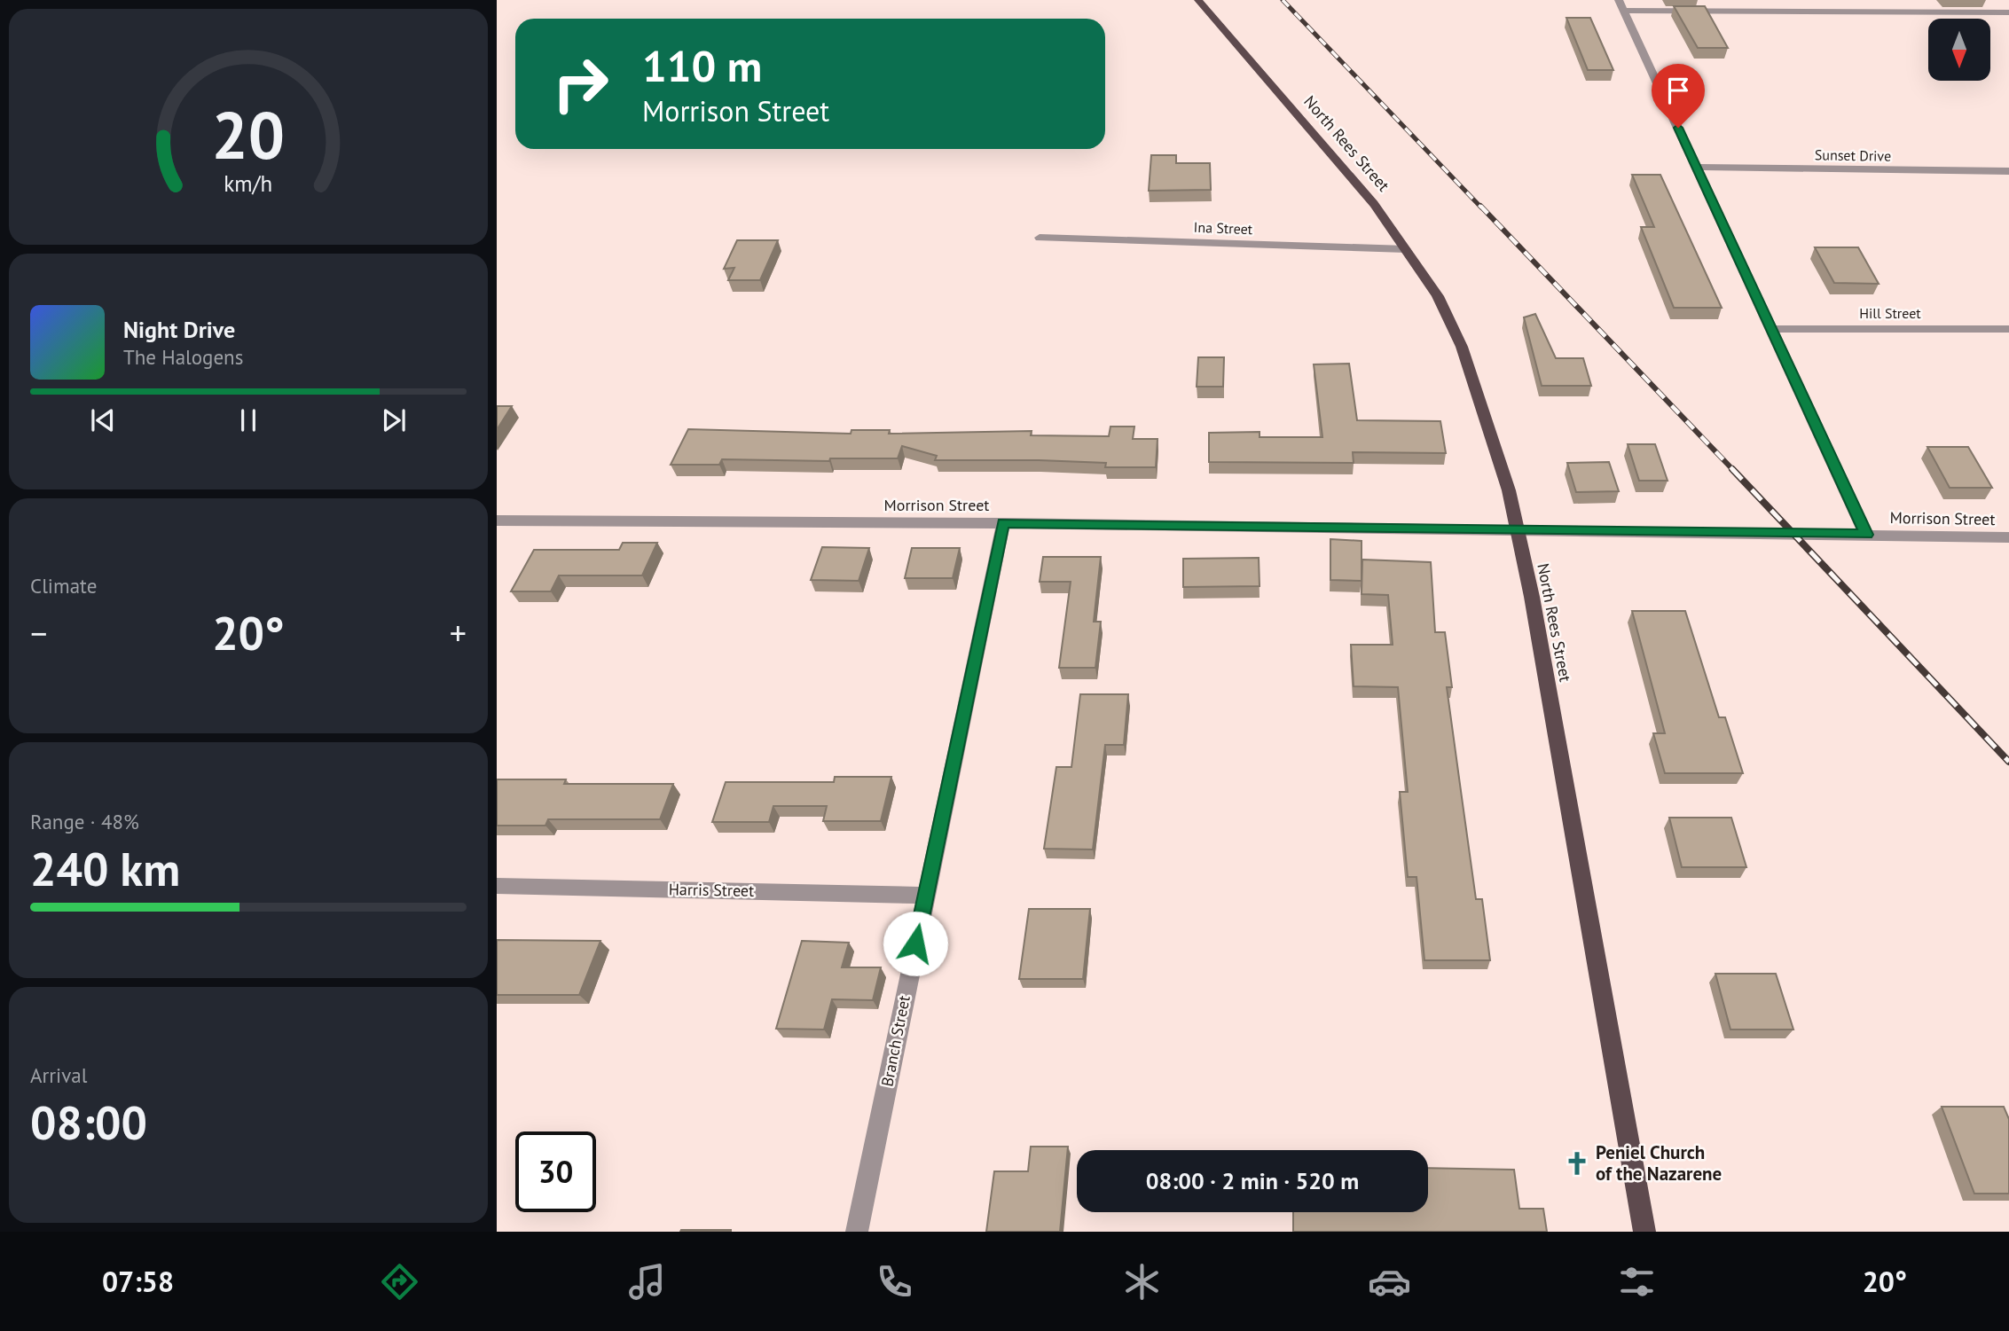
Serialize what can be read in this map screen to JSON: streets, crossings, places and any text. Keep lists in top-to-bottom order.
{
  "streets": {
    "main road": ["North Rees Street"],
    "street": [
      "Sunset Drive",
      "Ina Street",
      "Hill Street",
      "Morrison Street",
      "Harris Street",
      "Branch Street"
    ]
  },
  "crossings": [
    ["North Rees Street", "Ina Street"],
    ["North Rees Street", "Morrison Street"],
    ["Morrison Street", "Branch Street"],
    ["Harris Street", "Branch Street"]
  ],
  "places": {
    "church": ["Peniel Church of the Nazarene"]
  },
  "north": "bottom",
  "page": {
    "turn": ["110 m", "Morrison Street"],
    "song": ["Night Drive", "The Halogens"],
    "tile": [
      "Climate",
      ["Range · 48%", "240 km"],
      ["Arrival", "08:00"]
    ],
    "heat": ["−", "20°", "+"],
    "limit": "30",
    "trip": "08:00 · 2 min · 520 m",
    "tabs": ["07:58", "20°"],
    "gauge": ["20", "km/h"]
  }
}
